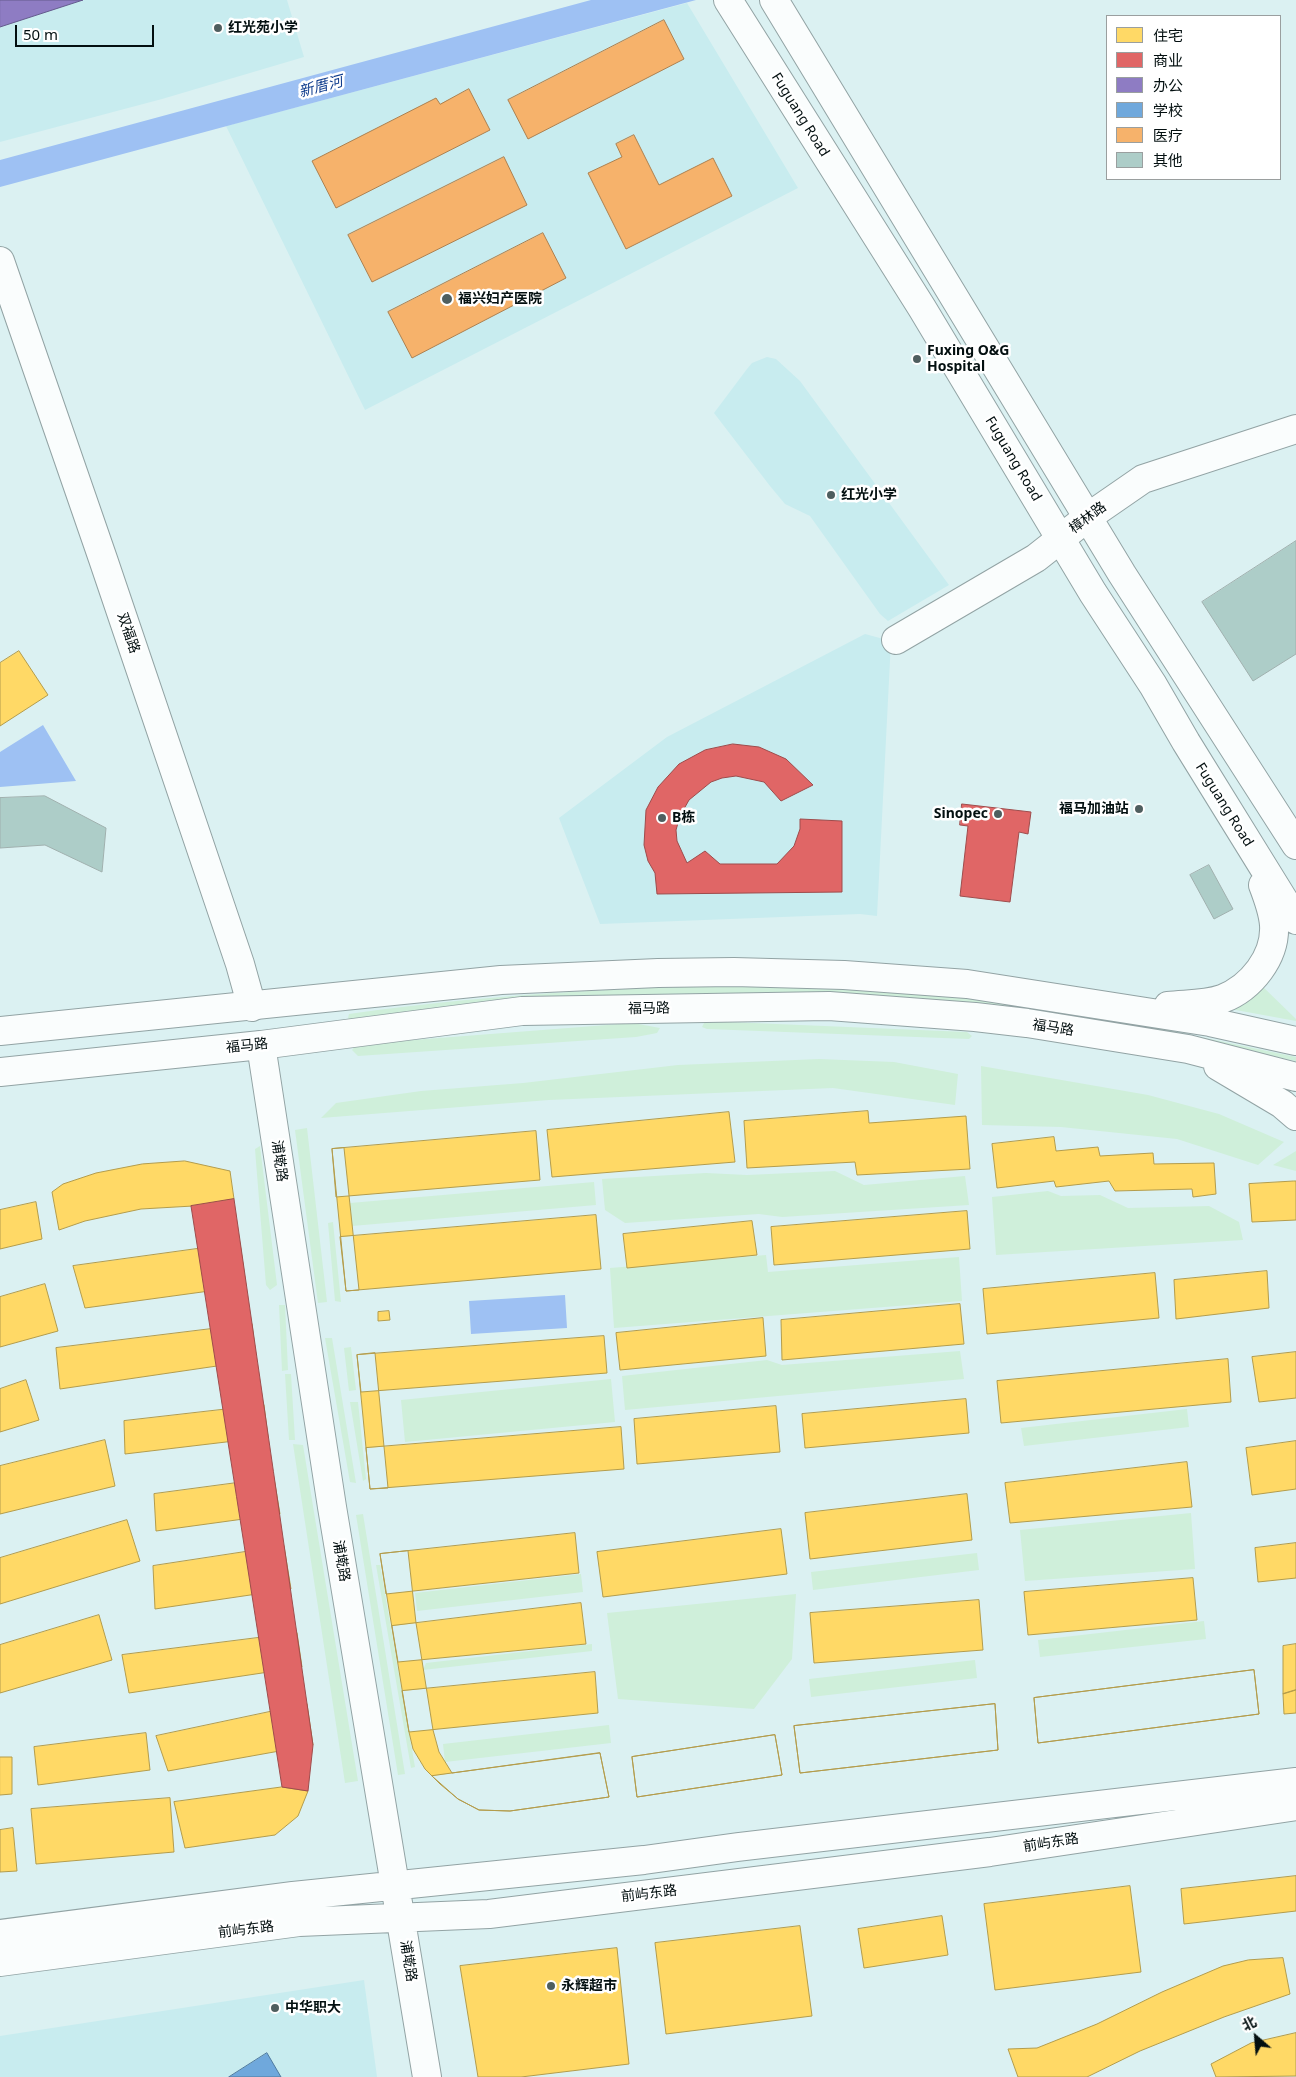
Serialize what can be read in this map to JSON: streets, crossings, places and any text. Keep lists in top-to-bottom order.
{
  "streets": {
    "main road": [
      "Fuguang Road",
      "樟林路",
      "双福路",
      "福马路",
      "浦墘路",
      "前屿东路"
    ]
  },
  "crossings": [
    ["Fuguang Road", "樟林路"],
    ["福马路", "浦墘路"],
    ["浦墘路", "前屿东路"]
  ],
  "water": ["新厝河"],
  "places": [
    "红光苑小学",
    "福兴妇产医院",
    "Fuxing O&G Hospital",
    "红光小学",
    "福马加油站",
    "Sinopec",
    "B栋",
    "永辉超市",
    "中华职大"
  ],
  "legend": [
    "住宅",
    "商业",
    "办公",
    "学校",
    "医疗",
    "其他"
  ],
  "scale_bar": "50 m",
  "north": "top left"
}
